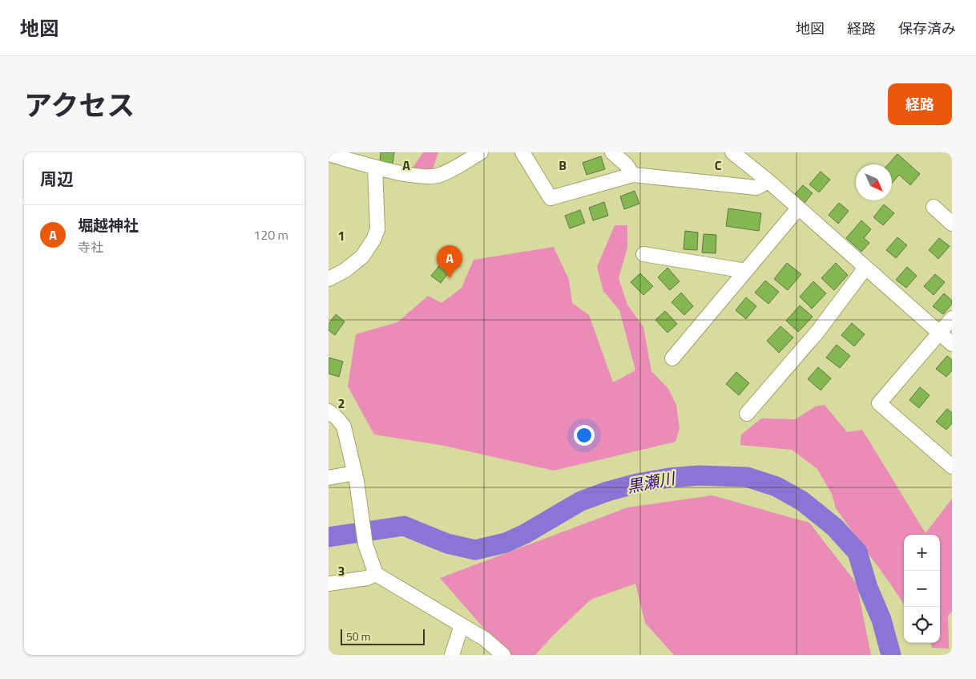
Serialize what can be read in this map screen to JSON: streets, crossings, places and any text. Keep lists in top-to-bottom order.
{
  "water": ["黒瀬川"],
  "scale_bar": "50 m",
  "north": "bottom right",
  "page": {
    "header": "地図",
    "nav": ["地図", "経路", "保存済み"],
    "title": "アクセス",
    "buttons": "経路",
    "heading": "周辺",
    "list": [
      {
        "mark": "A",
        "name": "堀越神社",
        "note": "寺社",
        "value": "120 m"
      }
    ],
    "pins": "A",
    "map_buttons": ["+", "−"],
    "scale": "50 m"
  },
  "grid": {
    "columns": ["A", "B", "C"],
    "rows": ["1", "2", "3"]
  }
}
